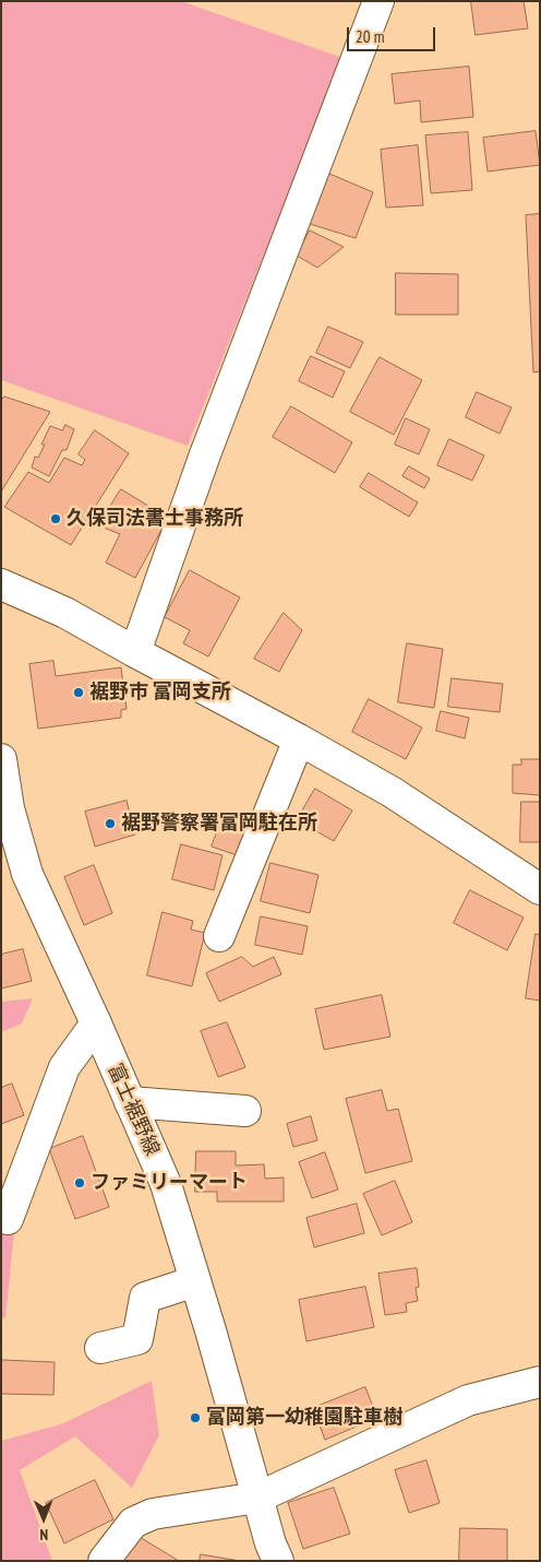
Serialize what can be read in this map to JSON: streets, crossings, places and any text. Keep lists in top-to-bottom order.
{
  "streets": {
    "street": ["富士裾野線"]
  },
  "places": [
    "久保司法書士事務所",
    "裾野市 富岡支所",
    "裾野警察署富岡駐在所",
    "ファミリーマート",
    "富岡第一幼稚園駐車樹"
  ],
  "scale_bar": "20 m",
  "north": "bottom"
}
